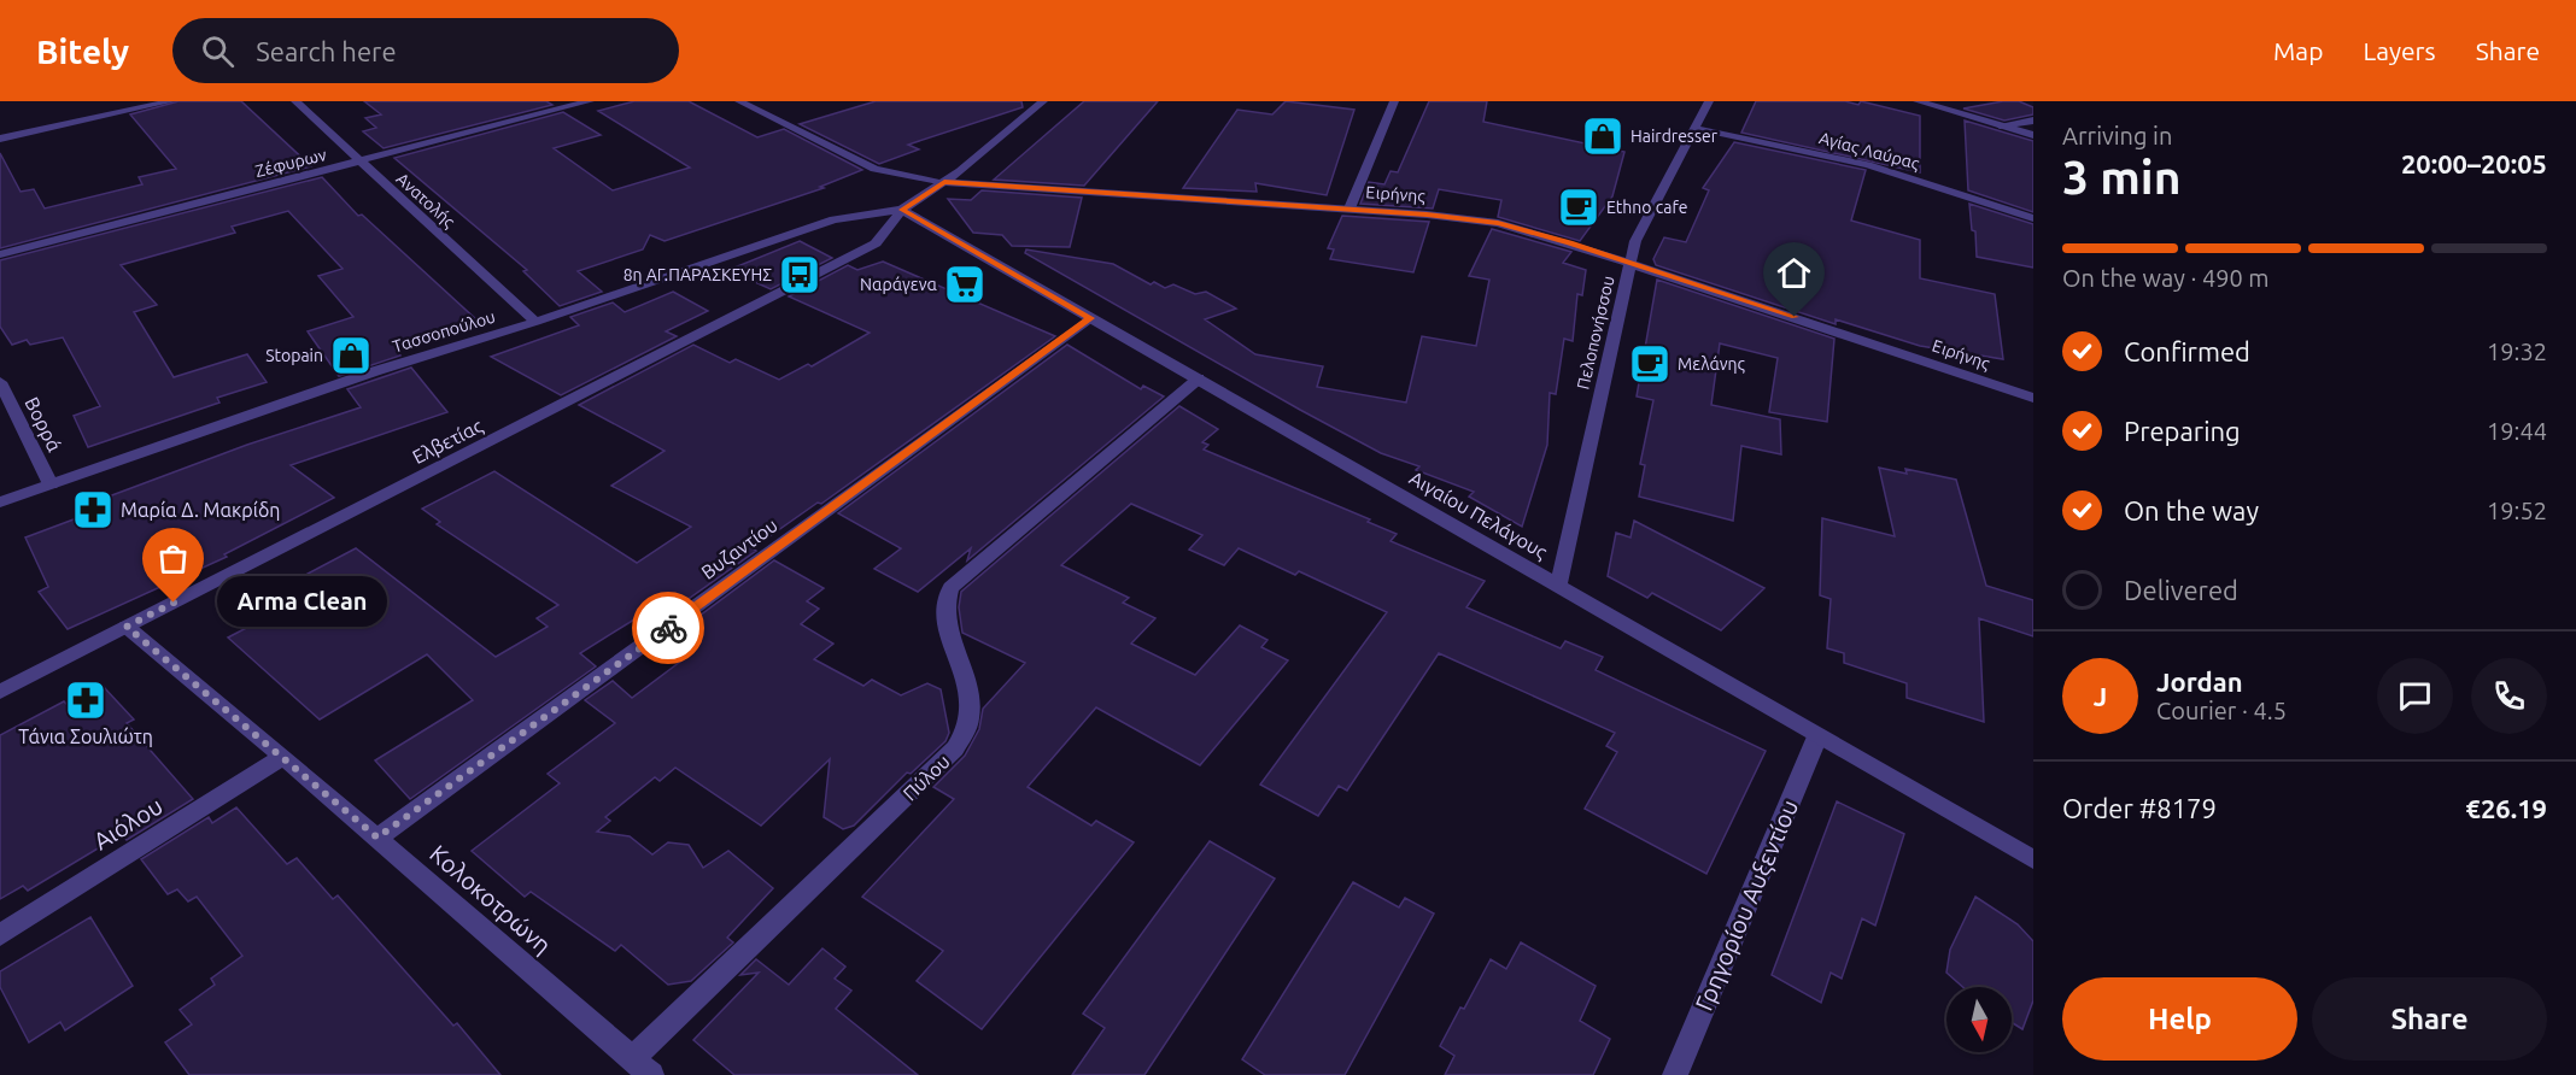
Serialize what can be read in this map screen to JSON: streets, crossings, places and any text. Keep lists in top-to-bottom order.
{
  "streets": {
    "street": [
      "Αγίας Λαύρας",
      "Ζέφυρων",
      "Ειρήνης",
      "Ανατολής",
      "Τασσοπούλου",
      "Πελοπονήσσου",
      "Βορρά",
      "Ελβετίας",
      "Αιγαίου Πελάγους",
      "Βυζαντίου",
      "Πύλου",
      "Αιόλου",
      "Κολοκοτρώνη",
      "Γρηγορίου Αυξεντίου"
    ]
  },
  "crossings": [
    ["Αγίας Λαύρας", "Πελοπονήσσου"],
    ["Ζέφυρων", "Ανατολής"],
    ["Ειρήνης", "Πελοπονήσσου"],
    ["Ανατολής", "Τασσοπούλου"],
    ["Τασσοπούλου", "Βορρά"],
    ["Τασσοπούλου", "Ελβετίας"],
    ["Τασσοπούλου", "Αιγαίου Πελάγους"],
    ["Πελοπονήσσου", "Αιγαίου Πελάγους"],
    ["Ελβετίας", "Αιγαίου Πελάγους"],
    ["Ελβετίας", "Κολοκοτρώνη"],
    ["Αιγαίου Πελάγους", "Βυζαντίου"],
    ["Αιγαίου Πελάγους", "Πύλου"],
    ["Αιγαίου Πελάγους", "Γρηγορίου Αυξεντίου"],
    ["Βυζαντίου", "Κολοκοτρώνη"],
    ["Πύλου", "Κολοκοτρώνη"],
    ["Αιόλου", "Κολοκοτρώνη"]
  ],
  "places": {
    "shop": ["Hairdresser", "Stopain"],
    "cafe": ["Ethno cafe", "Μελάνης"],
    "bus stop": ["8η ΑΓ.ΠΑΡΑΣΚΕΥΗΣ"],
    "supermarket": ["Ναράγενα"],
    "pharmacy": ["Μαρία Δ. Μακρίδη", "Τάνια Σουλιώτη"],
    "other": ["Arma Clean"]
  },
  "north": "bottom",
  "page": {
    "header": "Bitely",
    "search": "Search here",
    "nav": ["Map", "Layers", "Share"],
    "heading": ["3 min", "Arriving in", "20:00–20:05"],
    "panel": [
      "Jordan",
      "Courier · 4.5",
      "Order #8179",
      "€26.19"
    ],
    "bar": "On the way · 490 m",
    "list": [
      ["Confirmed", "19:32"],
      ["Preparing", "19:44"],
      ["On the way", "19:52"],
      "Delivered"
    ],
    "bubble": "Arma Clean",
    "round": "J",
    "buttons": ["Help", "Share"]
  }
}
